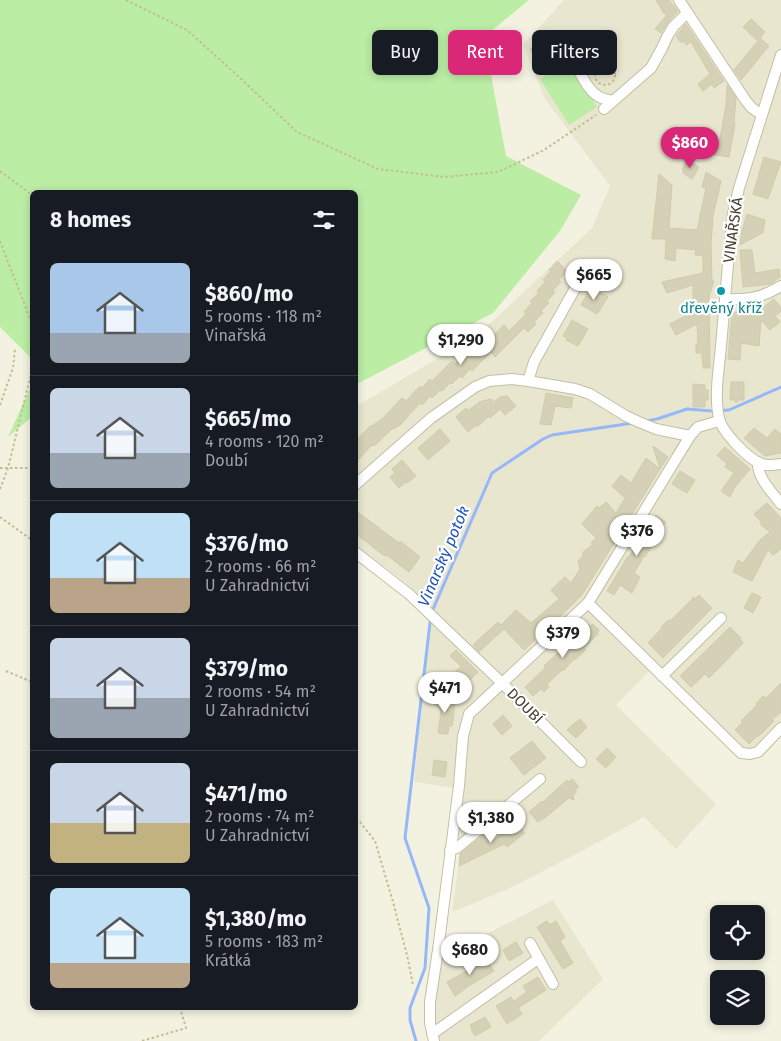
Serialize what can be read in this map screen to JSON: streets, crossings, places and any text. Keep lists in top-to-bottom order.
{
  "streets": {
    "street": ["VINAŘSKÁ", "DOUBÍ"]
  },
  "water": ["Vinarský potok"],
  "places": ["dřevěný kříž"],
  "page": {
    "chip": ["Buy", "Rent", "Filters"],
    "price": [
      "$860",
      "$665",
      "$1,290",
      "$376",
      "$379",
      "$471",
      "$1,380",
      "$680"
    ],
    "heading": "8 homes",
    "list": [
      {
        "name": "$860/mo",
        "note": "5 rooms · 118 m² · Vinařská"
      },
      {
        "name": "$665/mo",
        "note": "4 rooms · 120 m² · Doubí"
      },
      {
        "name": "$376/mo",
        "note": "2 rooms · 66 m² · U Zahradnictví"
      },
      {
        "name": "$379/mo",
        "note": "2 rooms · 54 m² · U Zahradnictví"
      },
      {
        "name": "$471/mo",
        "note": "2 rooms · 74 m² · U Zahradnictví"
      },
      {
        "name": "$1,380/mo",
        "note": "5 rooms · 183 m² · Krátká"
      }
    ]
  }
}
